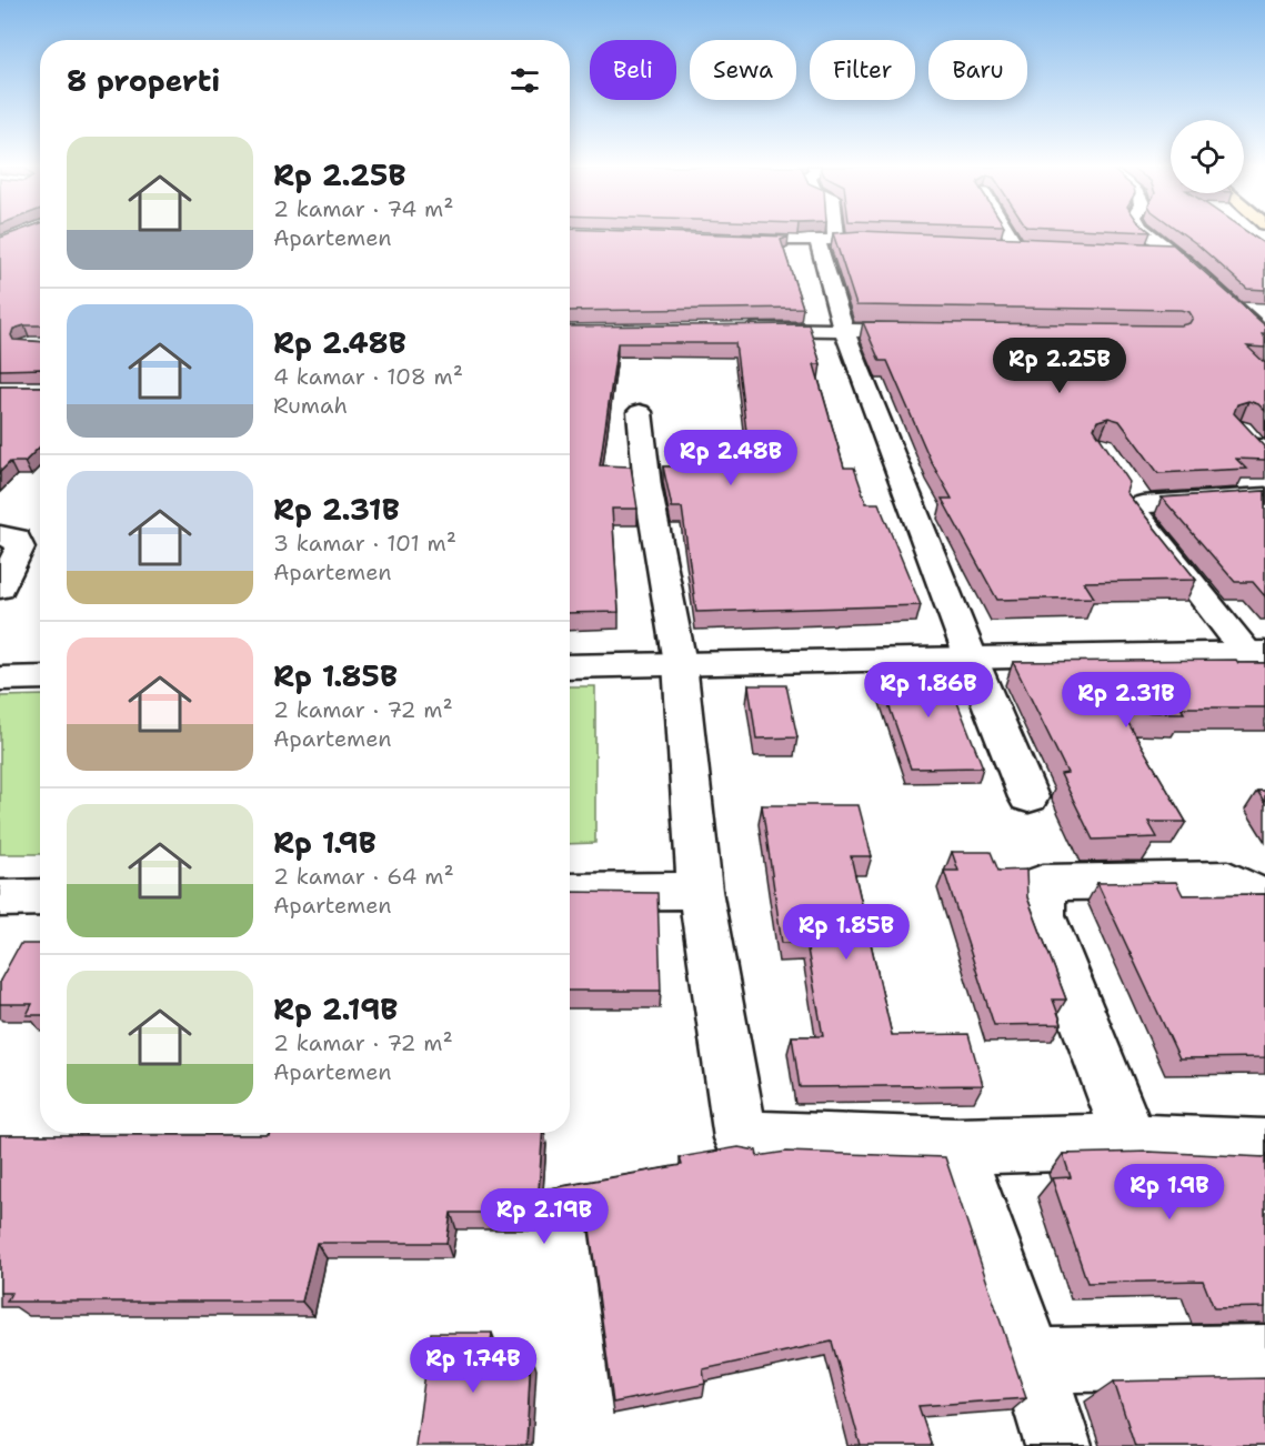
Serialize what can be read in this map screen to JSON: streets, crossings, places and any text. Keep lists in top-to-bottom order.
{
  "page": {
    "chip": [
      "Beli",
      "Sewa",
      "Filter",
      "Baru"
    ],
    "heading": "8 properti",
    "list": [
      {
        "name": "Rp 2.25B",
        "note": "2 kamar · 74 m² · Apartemen"
      },
      {
        "name": "Rp 2.48B",
        "note": "4 kamar · 108 m² · Rumah"
      },
      {
        "name": "Rp 2.31B",
        "note": "3 kamar · 101 m² · Apartemen"
      },
      {
        "name": "Rp 1.85B",
        "note": "2 kamar · 72 m² · Apartemen"
      },
      {
        "name": "Rp 1.9B",
        "note": "2 kamar · 64 m² · Apartemen"
      },
      {
        "name": "Rp 2.19B",
        "note": "2 kamar · 72 m² · Apartemen"
      }
    ],
    "price": [
      "Rp 2.25B",
      "Rp 2.48B",
      "Rp 1.86B",
      "Rp 2.31B",
      "Rp 1.85B",
      "Rp 1.9B",
      "Rp 2.19B",
      "Rp 1.74B"
    ]
  }
}
